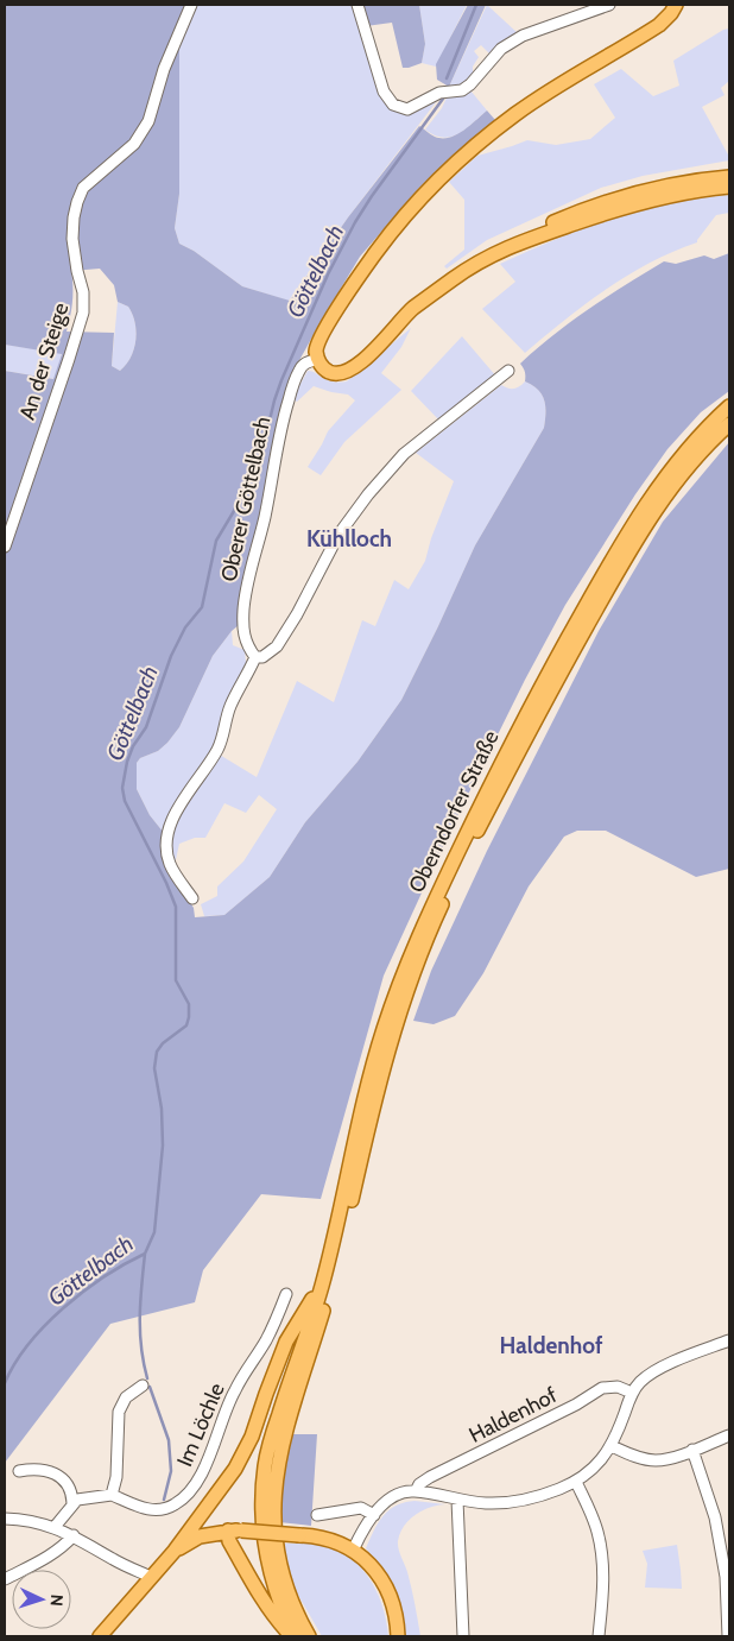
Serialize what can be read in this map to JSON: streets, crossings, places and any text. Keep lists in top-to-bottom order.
{
  "streets": {
    "main road": ["Oberndorfer Straße"],
    "street": [
      "An der Steige",
      "Oberer Göttelbach",
      "Haldenhof",
      "Im Löchle"
    ]
  },
  "districts": ["Kühlloch", "Haldenhof"],
  "water": ["Göttelbach"],
  "north": "right"
}
